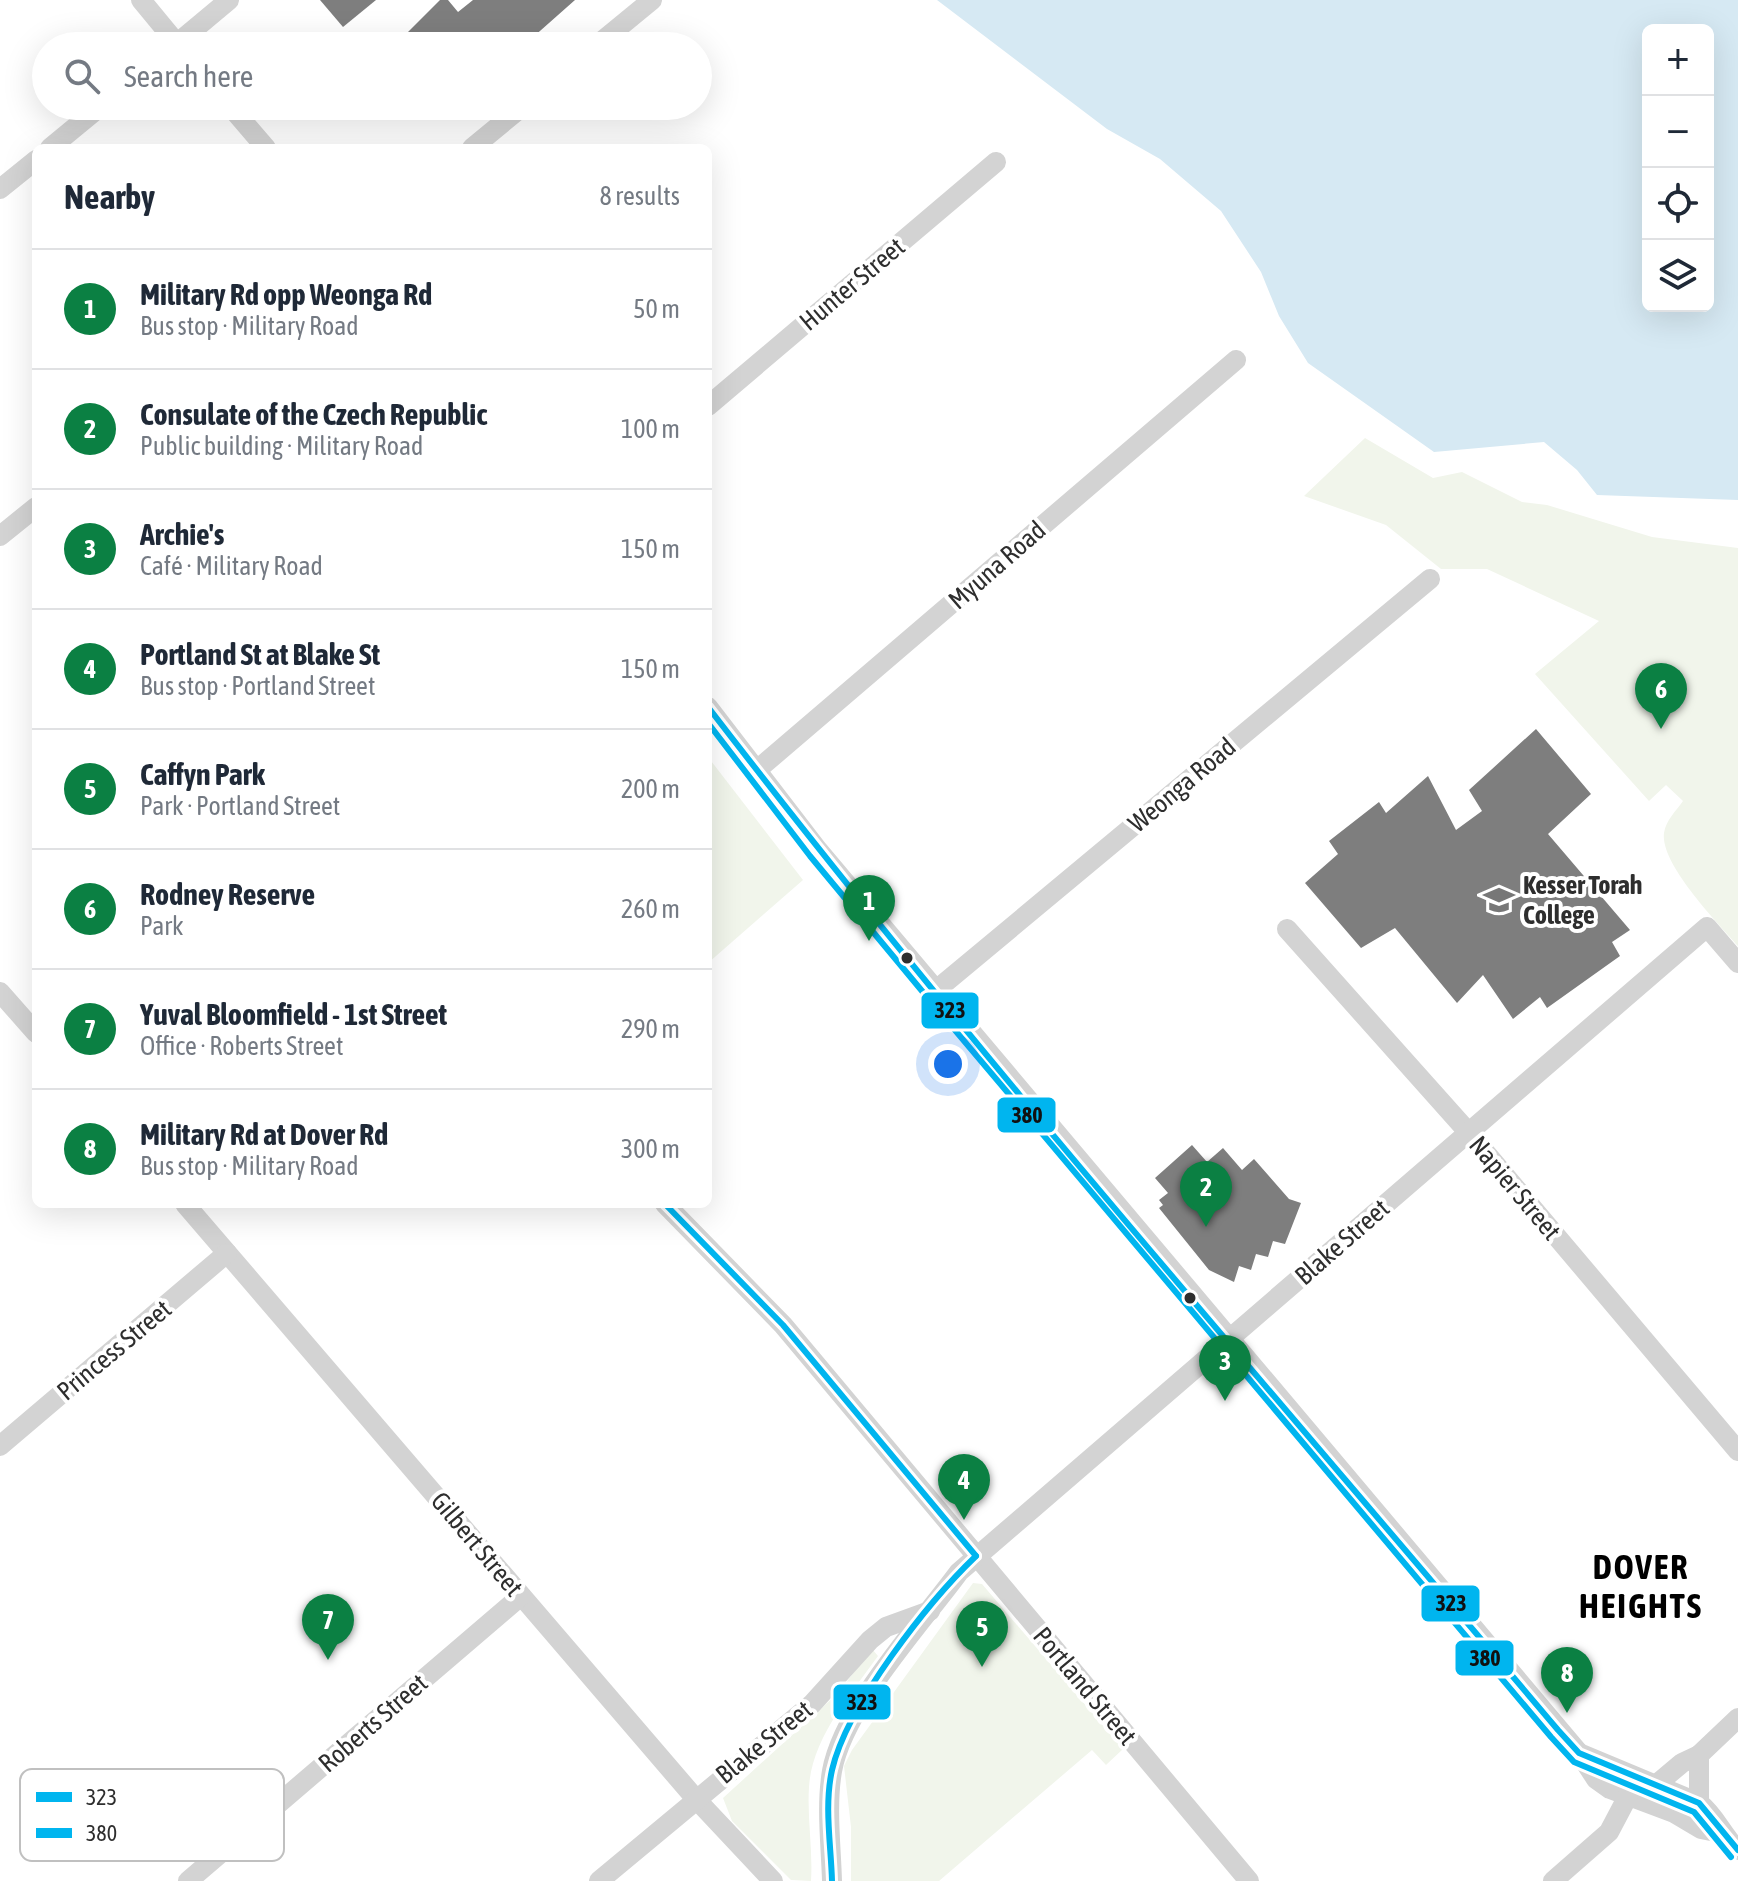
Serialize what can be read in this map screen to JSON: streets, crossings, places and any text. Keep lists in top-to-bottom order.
{
  "streets": {
    "street": [
      "Hunter Street",
      "Myuna Road",
      "Weonga Road",
      "Napier Street",
      "Blake Street",
      "Princess Street",
      "Gilbert Street",
      "Portland Street",
      "Roberts Street"
    ]
  },
  "crossings": [
    ["Napier Street", "Blake Street"],
    ["Blake Street", "Gilbert Street"],
    ["Blake Street", "Portland Street"],
    ["Princess Street", "Gilbert Street"],
    ["Gilbert Street", "Roberts Street"]
  ],
  "districts": ["DOVER HEIGHTS"],
  "places": {
    "school or university": ["Kesser Torah College"]
  },
  "lines": ["transit line 323", "transit line 380"],
  "legend": ["323", "380"],
  "page": {
    "map_buttons": ["+", "−"],
    "search": "Search here",
    "heading": ["Nearby", "8 results"],
    "list": [
      {
        "mark": "1",
        "name": "Military Rd opp Weonga Rd",
        "note": "Bus stop · Military Road",
        "value": "50 m"
      },
      {
        "mark": "2",
        "name": "Consulate of the Czech Republic",
        "note": "Public building · Military Road",
        "value": "100 m"
      },
      {
        "mark": "3",
        "name": "Archie's",
        "note": "Café · Military Road",
        "value": "150 m"
      },
      {
        "mark": "4",
        "name": "Portland St at Blake St",
        "note": "Bus stop · Portland Street",
        "value": "150 m"
      },
      {
        "mark": "5",
        "name": "Caffyn Park",
        "note": "Park · Portland Street",
        "value": "200 m"
      },
      {
        "mark": "6",
        "name": "Rodney Reserve",
        "note": "Park",
        "value": "260 m"
      },
      {
        "mark": "7",
        "name": "Yuval Bloomfield - 1st Street",
        "note": "Office · Roberts Street",
        "value": "290 m"
      },
      {
        "mark": "8",
        "name": "Military Rd at Dover Rd",
        "note": "Bus stop · Military Road",
        "value": "300 m"
      }
    ],
    "pins": [
      "6",
      "1",
      "2",
      "3",
      "4",
      "7",
      "5",
      "8"
    ]
  }
}
